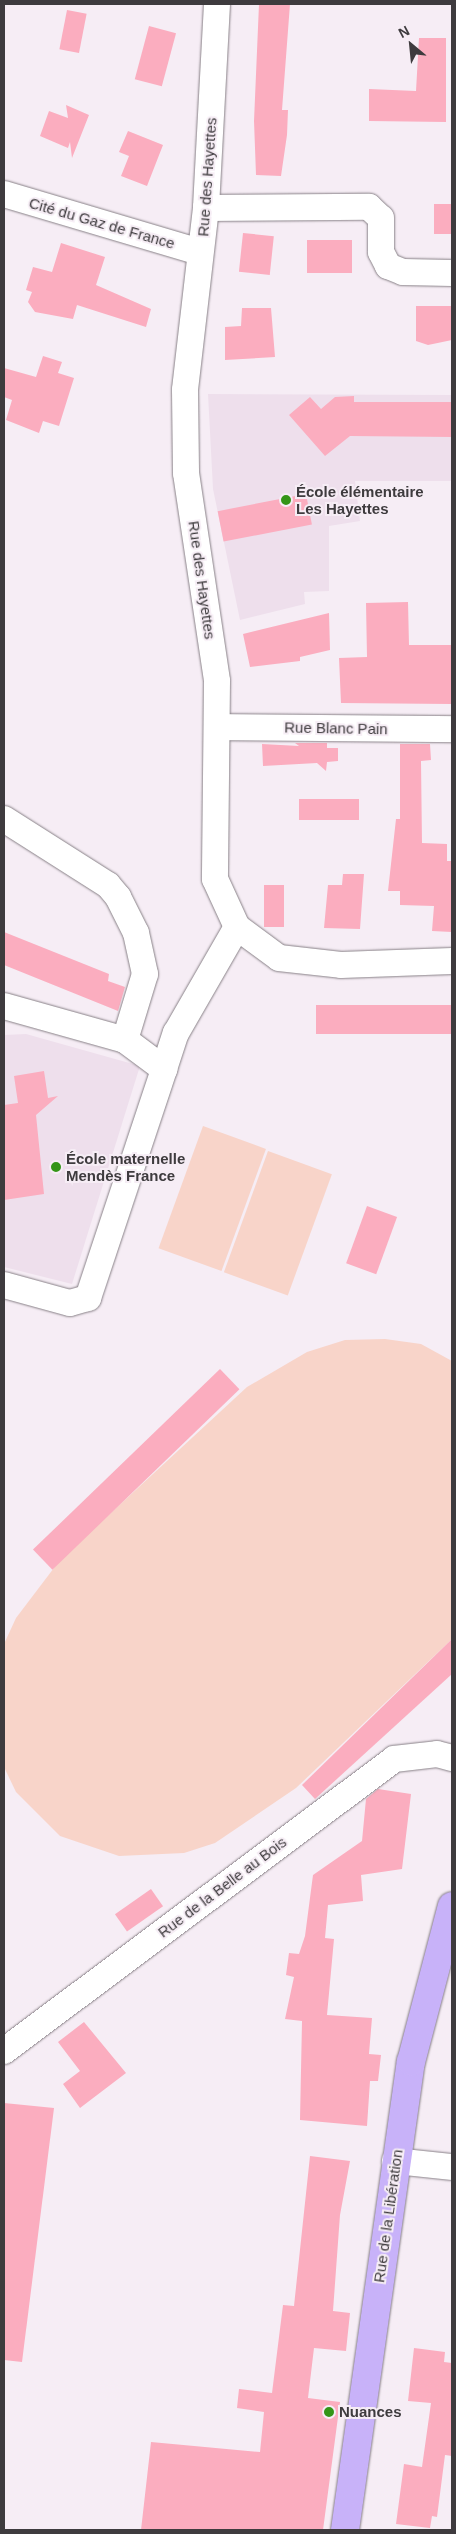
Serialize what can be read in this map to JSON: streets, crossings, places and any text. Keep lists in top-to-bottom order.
{
  "streets": {
    "main road": ["Rue de la Libération"],
    "street": [
      "Rue des Hayettes",
      "Cité du Gaz de France",
      "Rue Blanc Pain",
      "Rue de la Belle au Bois"
    ]
  },
  "crossings": [
    ["Rue des Hayettes", "Cité du Gaz de France"],
    ["Rue des Hayettes", "Rue Blanc Pain"]
  ],
  "places": ["École élémentaire Les Hayettes", "École maternelle Mendès France", "Nuances"],
  "north": "top left"
}
